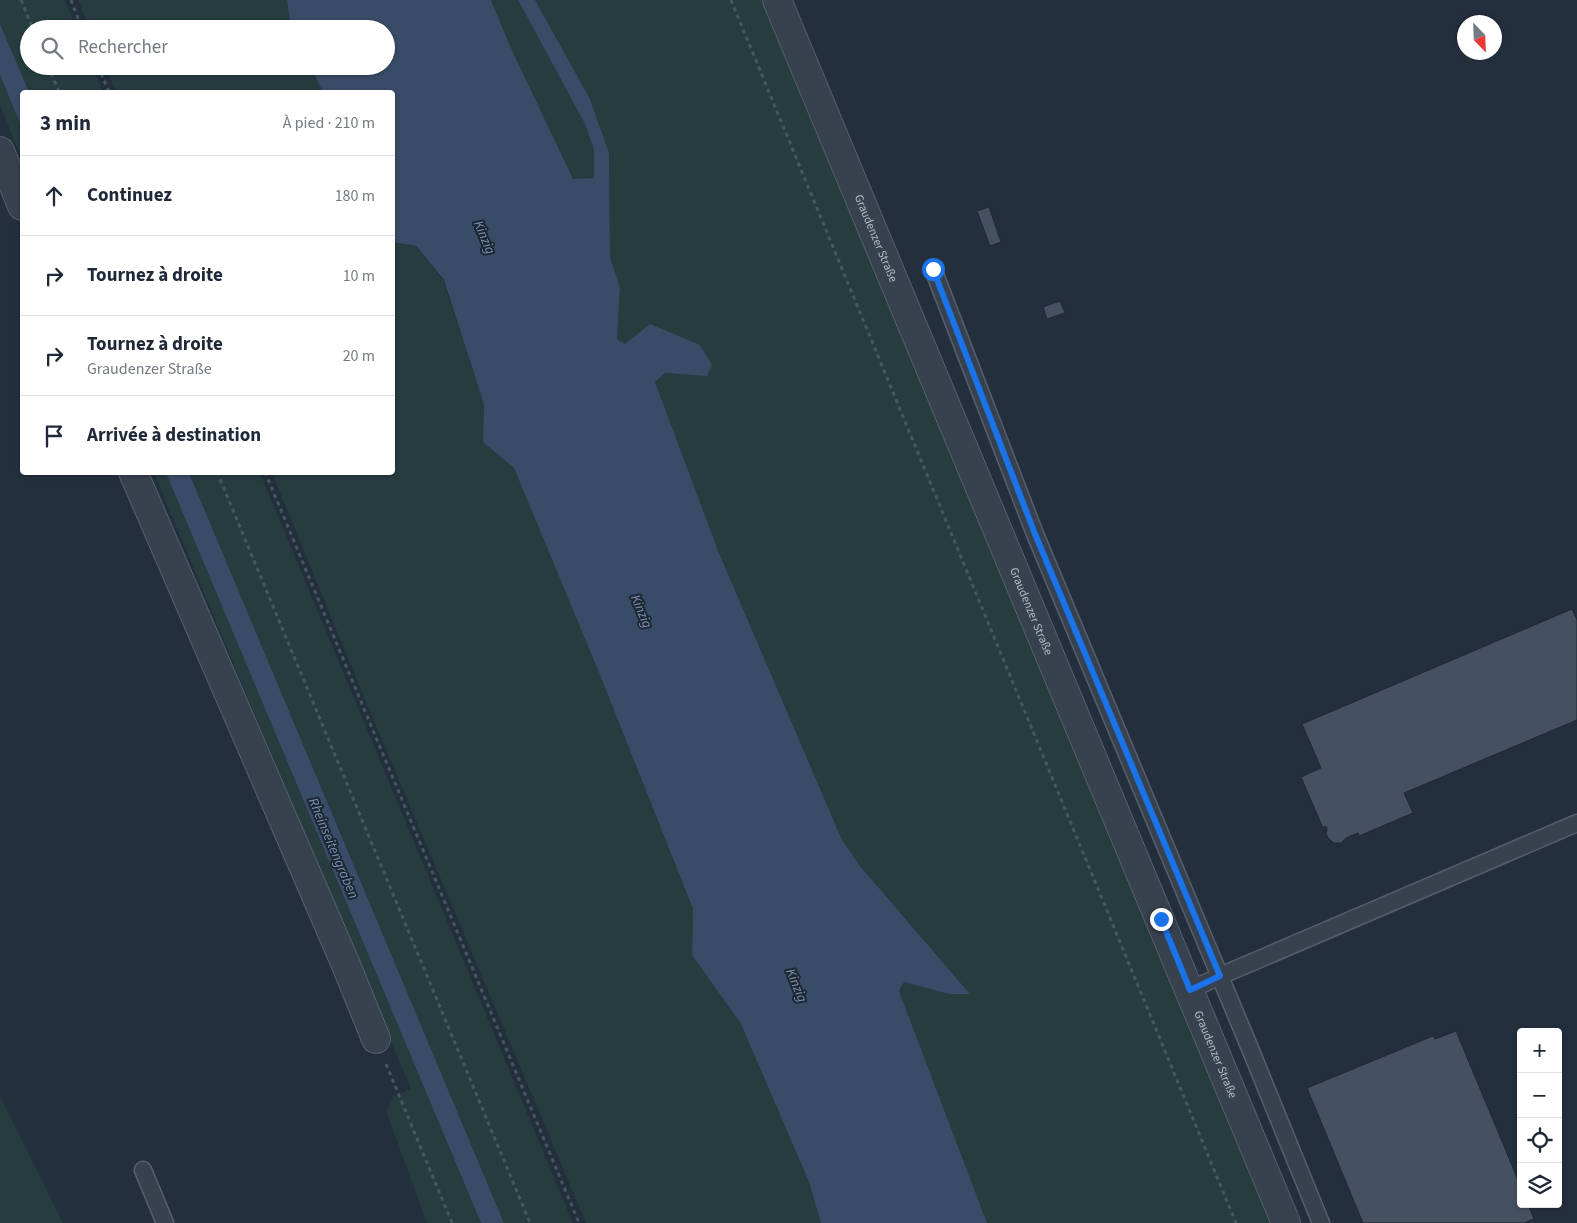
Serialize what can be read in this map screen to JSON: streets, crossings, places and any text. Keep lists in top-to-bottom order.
{
  "streets": {
    "street": ["Graudenzer Straße"]
  },
  "water": ["Kinzig", "Rheinseitengraben"],
  "north": "bottom right",
  "page": {
    "search": "Rechercher",
    "heading": ["3 min", "À pied · 210 m"],
    "list": [
      ["Continuez", "180 m"],
      ["Tournez à droite", "10 m"],
      ["Tournez à droite", "Graudenzer Straße", "20 m"],
      "Arrivée à destination"
    ],
    "map_buttons": ["+", "−"]
  }
}
